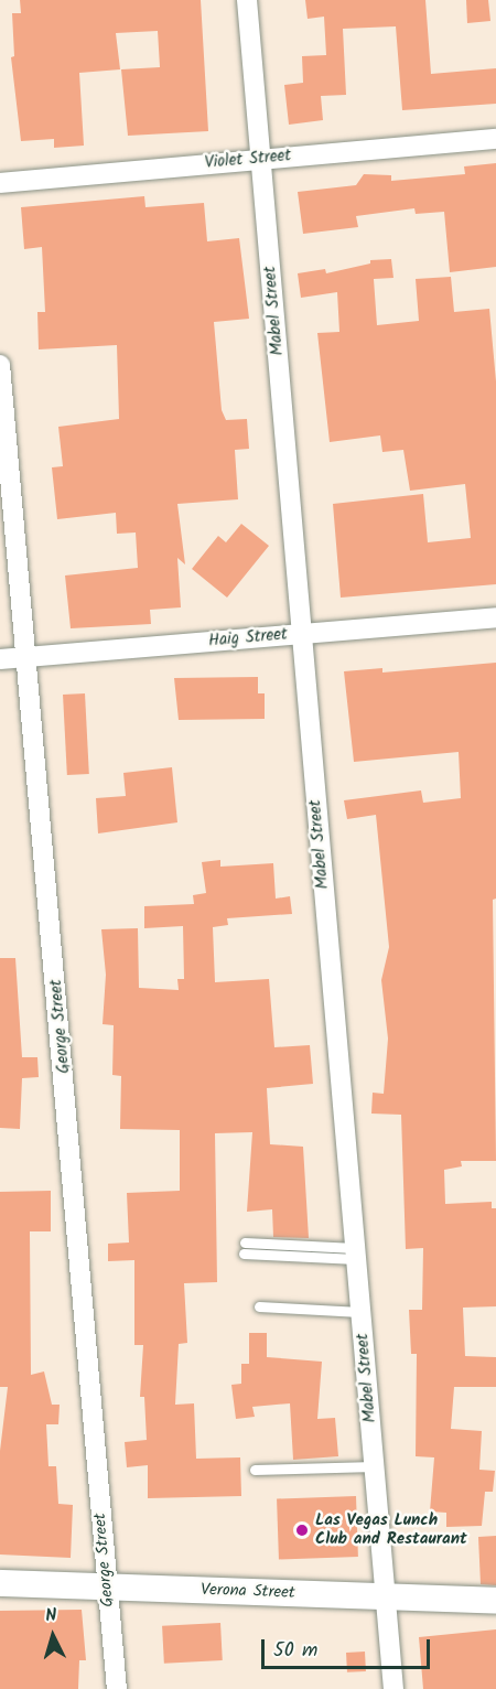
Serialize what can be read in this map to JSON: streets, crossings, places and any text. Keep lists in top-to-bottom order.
{
  "streets": {
    "main road": ["Verona Street"],
    "street": [
      "Violet Street",
      "Mabel Street",
      "Haig Street",
      "George Street"
    ]
  },
  "crossings": [
    ["Violet Street", "Mabel Street"],
    ["Mabel Street", "Haig Street"],
    ["Mabel Street", "Verona Street"],
    ["Haig Street", "George Street"],
    ["George Street", "Verona Street"]
  ],
  "places": ["Las Vegas Lunch Club and Restaurant"],
  "scale_bar": "50 m",
  "north": "top"
}
